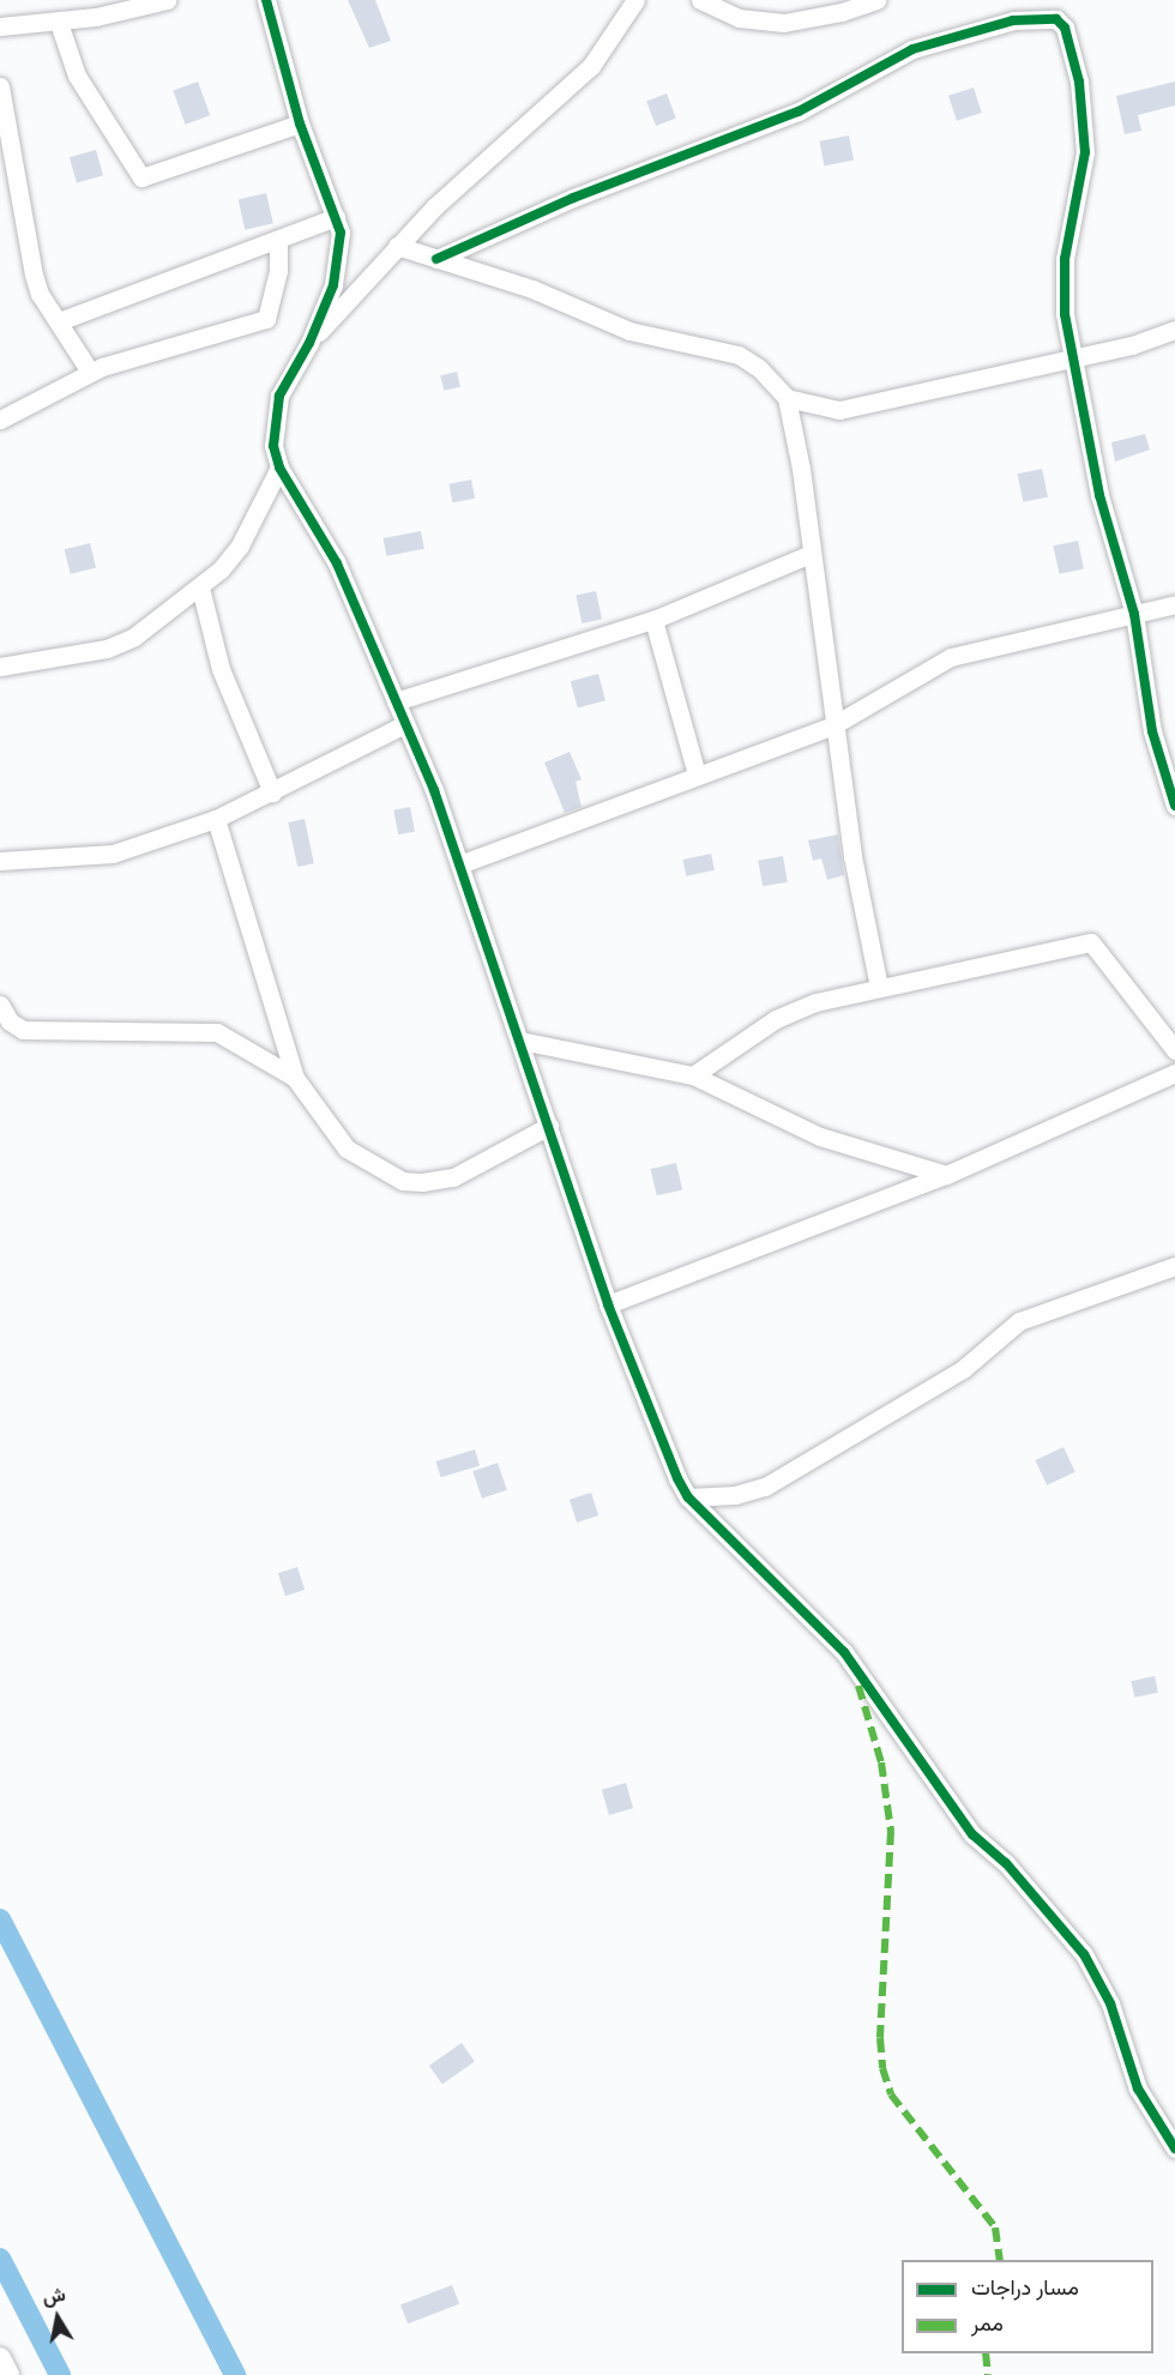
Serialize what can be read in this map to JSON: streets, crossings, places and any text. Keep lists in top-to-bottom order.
{
  "legend": ["مسار دراجات", "ممر"],
  "north": "top"
}
